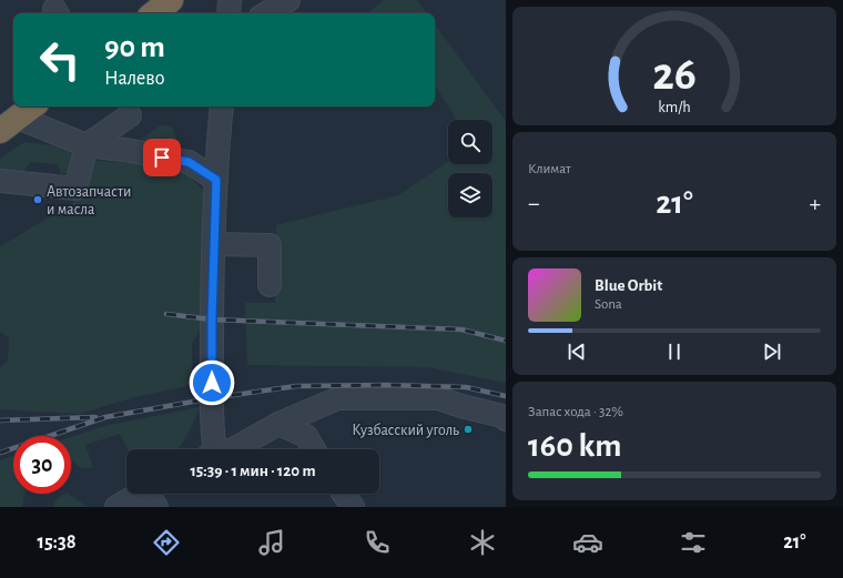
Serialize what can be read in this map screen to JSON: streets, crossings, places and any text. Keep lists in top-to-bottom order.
{
  "places": ["Автозапчасти и масла", "Кузбасский уголь"],
  "page": {
    "turn": ["90 m", "Налево"],
    "tile": [
      "Климат",
      ["Запас хода · 32%", "160 km"]
    ],
    "heat": ["−", "21°", "+"],
    "song": ["Blue Orbit", "Sona"],
    "limit": "30",
    "trip": "15:39 · 1 мин · 120 m",
    "tabs": ["15:38", "21°"],
    "gauge": ["26", "km/h"]
  }
}
